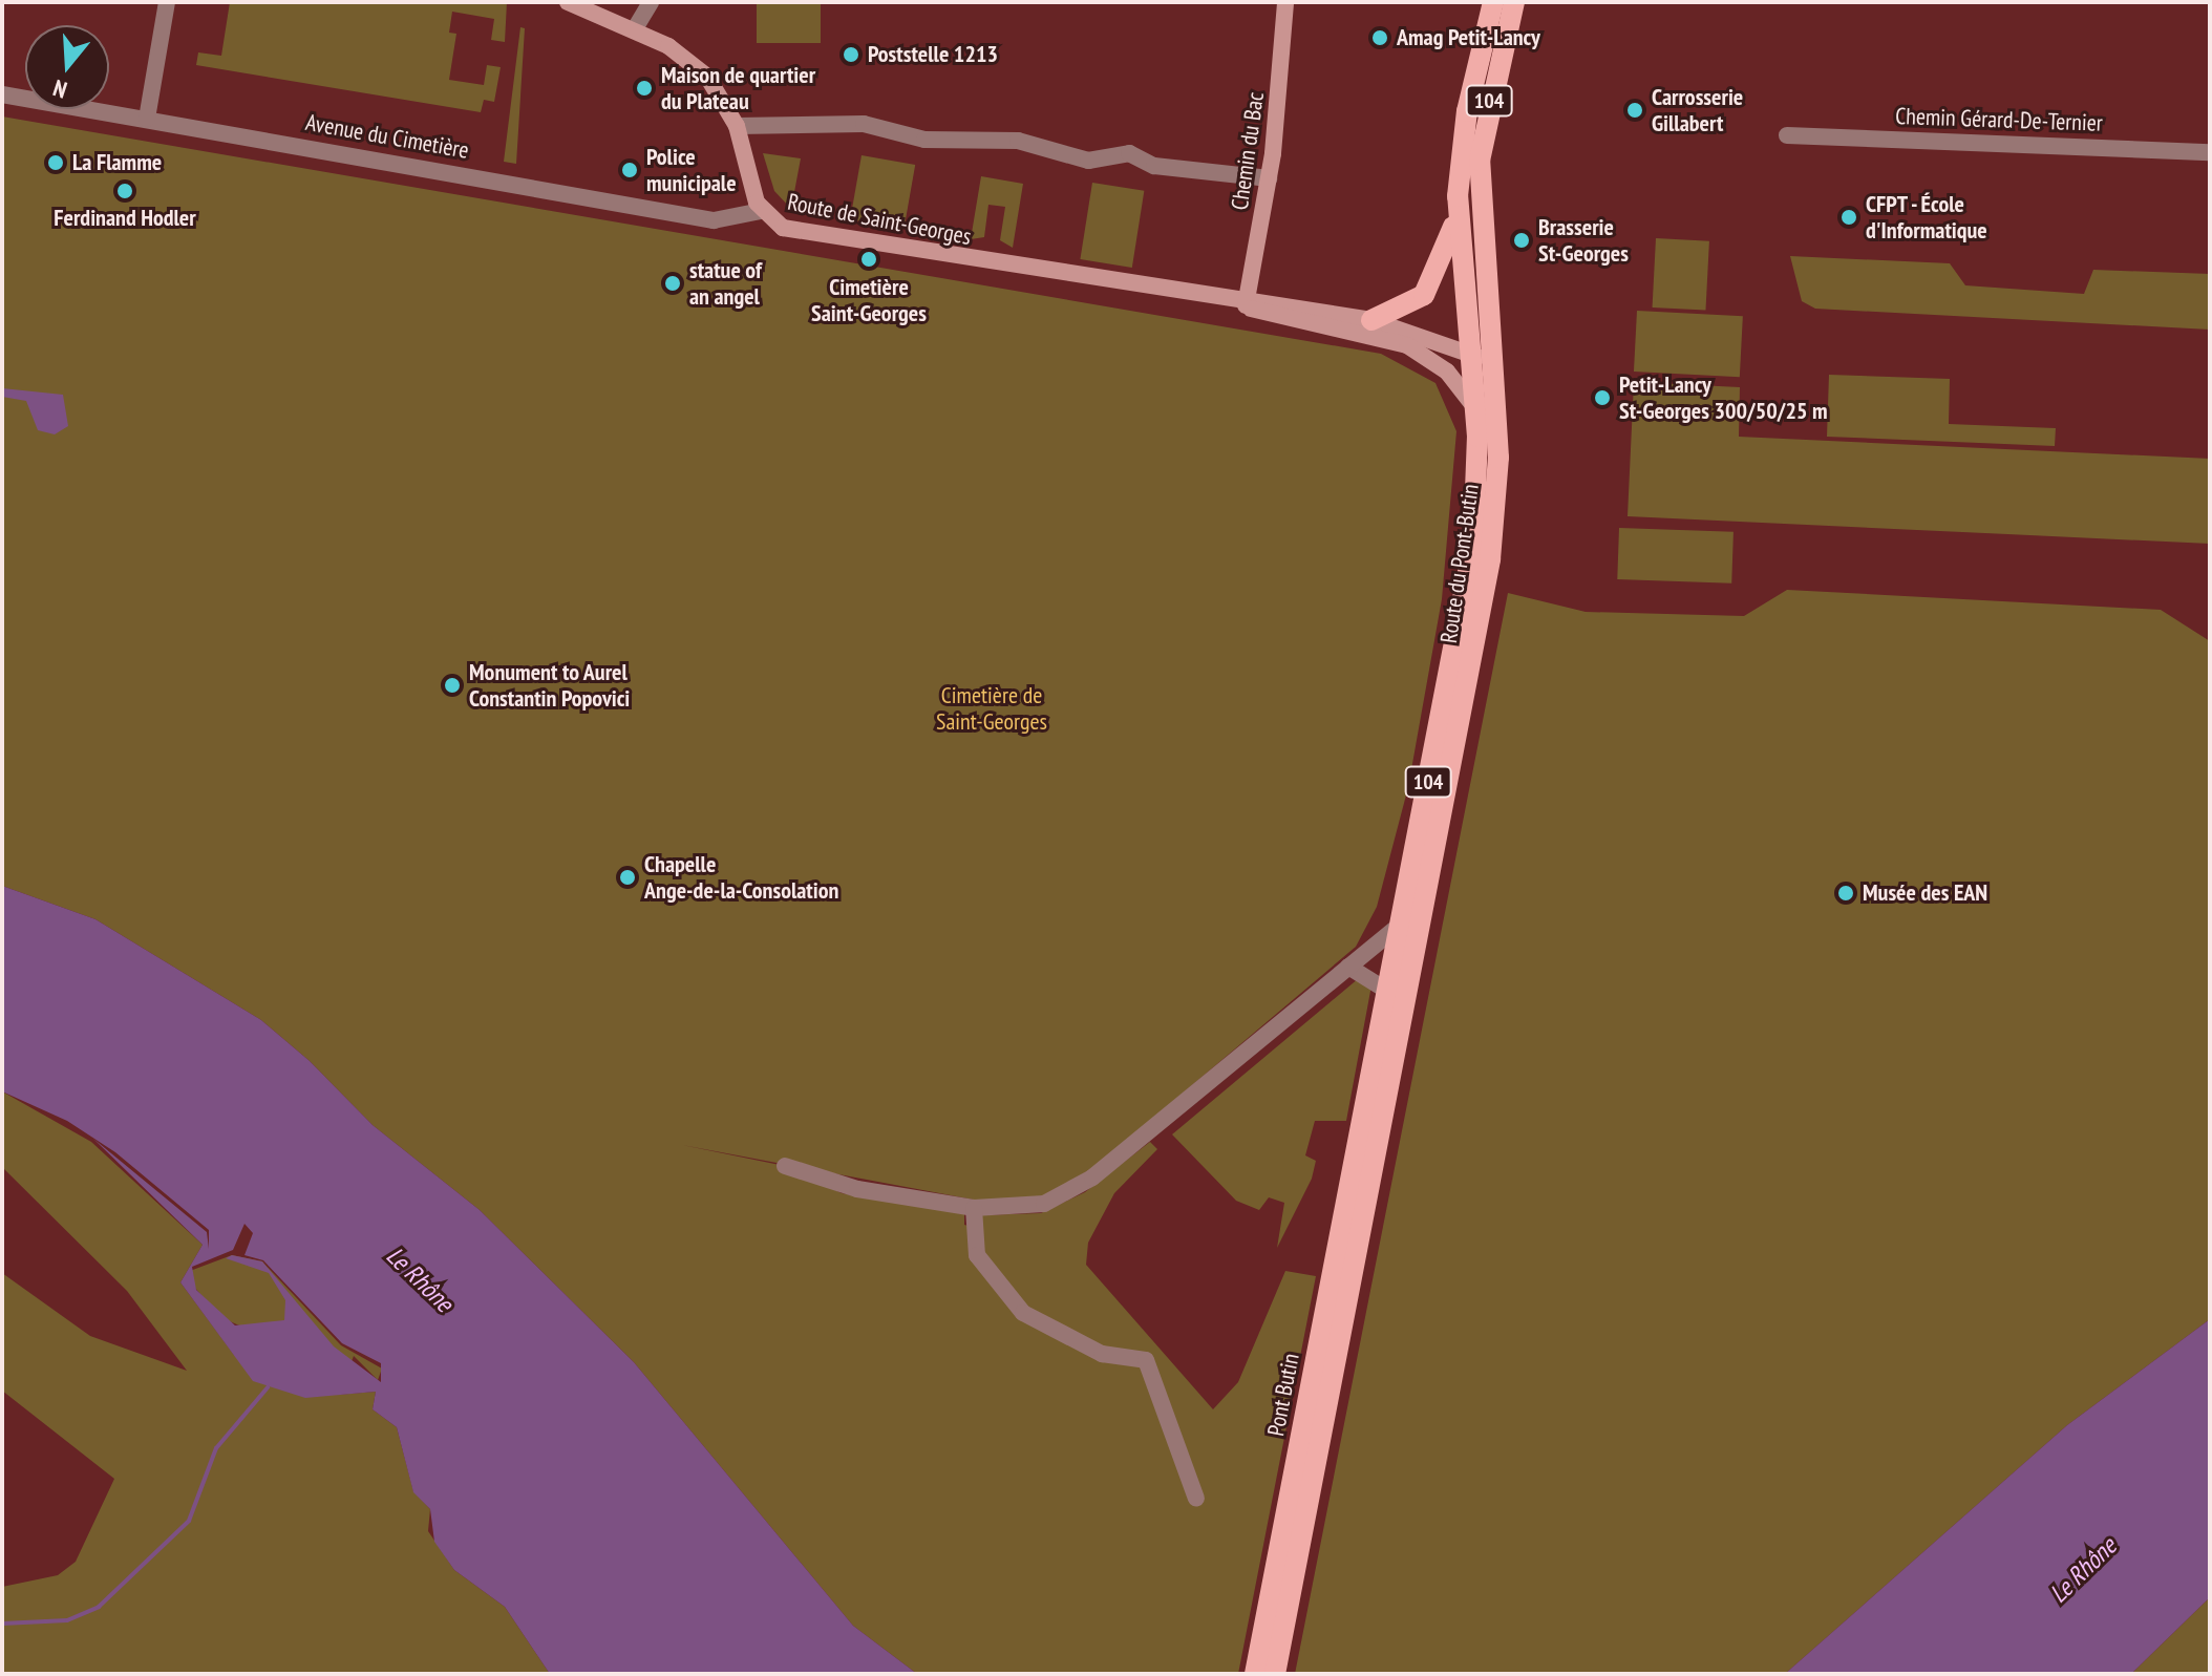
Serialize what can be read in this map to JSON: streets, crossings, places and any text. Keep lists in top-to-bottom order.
{
  "streets": {
    "main road": ["104", "Route du Pont-Butin", "Pont Butin"],
    "street": [
      "Chemin Gérard-De-Ternier",
      "Avenue du Cimetière",
      "Chemin du Bac",
      "Route de Saint-Georges"
    ]
  },
  "crossings": [
    ["Avenue du Cimetière", "Route de Saint-Georges"],
    ["Chemin du Bac", "Route de Saint-Georges"],
    ["Route de Saint-Georges", "Route du Pont-Butin"],
    ["Route du Pont-Butin", "Pont Butin"]
  ],
  "water": ["Le Rhône"],
  "parks": ["Cimetière de Saint-Georges"],
  "places": [
    "Amag Petit-Lancy",
    "Poststelle 1213",
    "Maison de quartier du Plateau",
    "Carrosserie Gillabert",
    "La Flamme",
    "Police municipale",
    "Ferdinand Hodler",
    "CFPT - École d'Informatique",
    "Brasserie St-Georges",
    "Cimetière Saint-Georges",
    "statue of an angel",
    "Petit-Lancy St-Georges 300/50/25 m",
    "Monument to Aurel Constantin Popovici",
    "Chapelle Ange-de-la-Consolation",
    "Musée des EAN"
  ],
  "north": "bottom"
}
